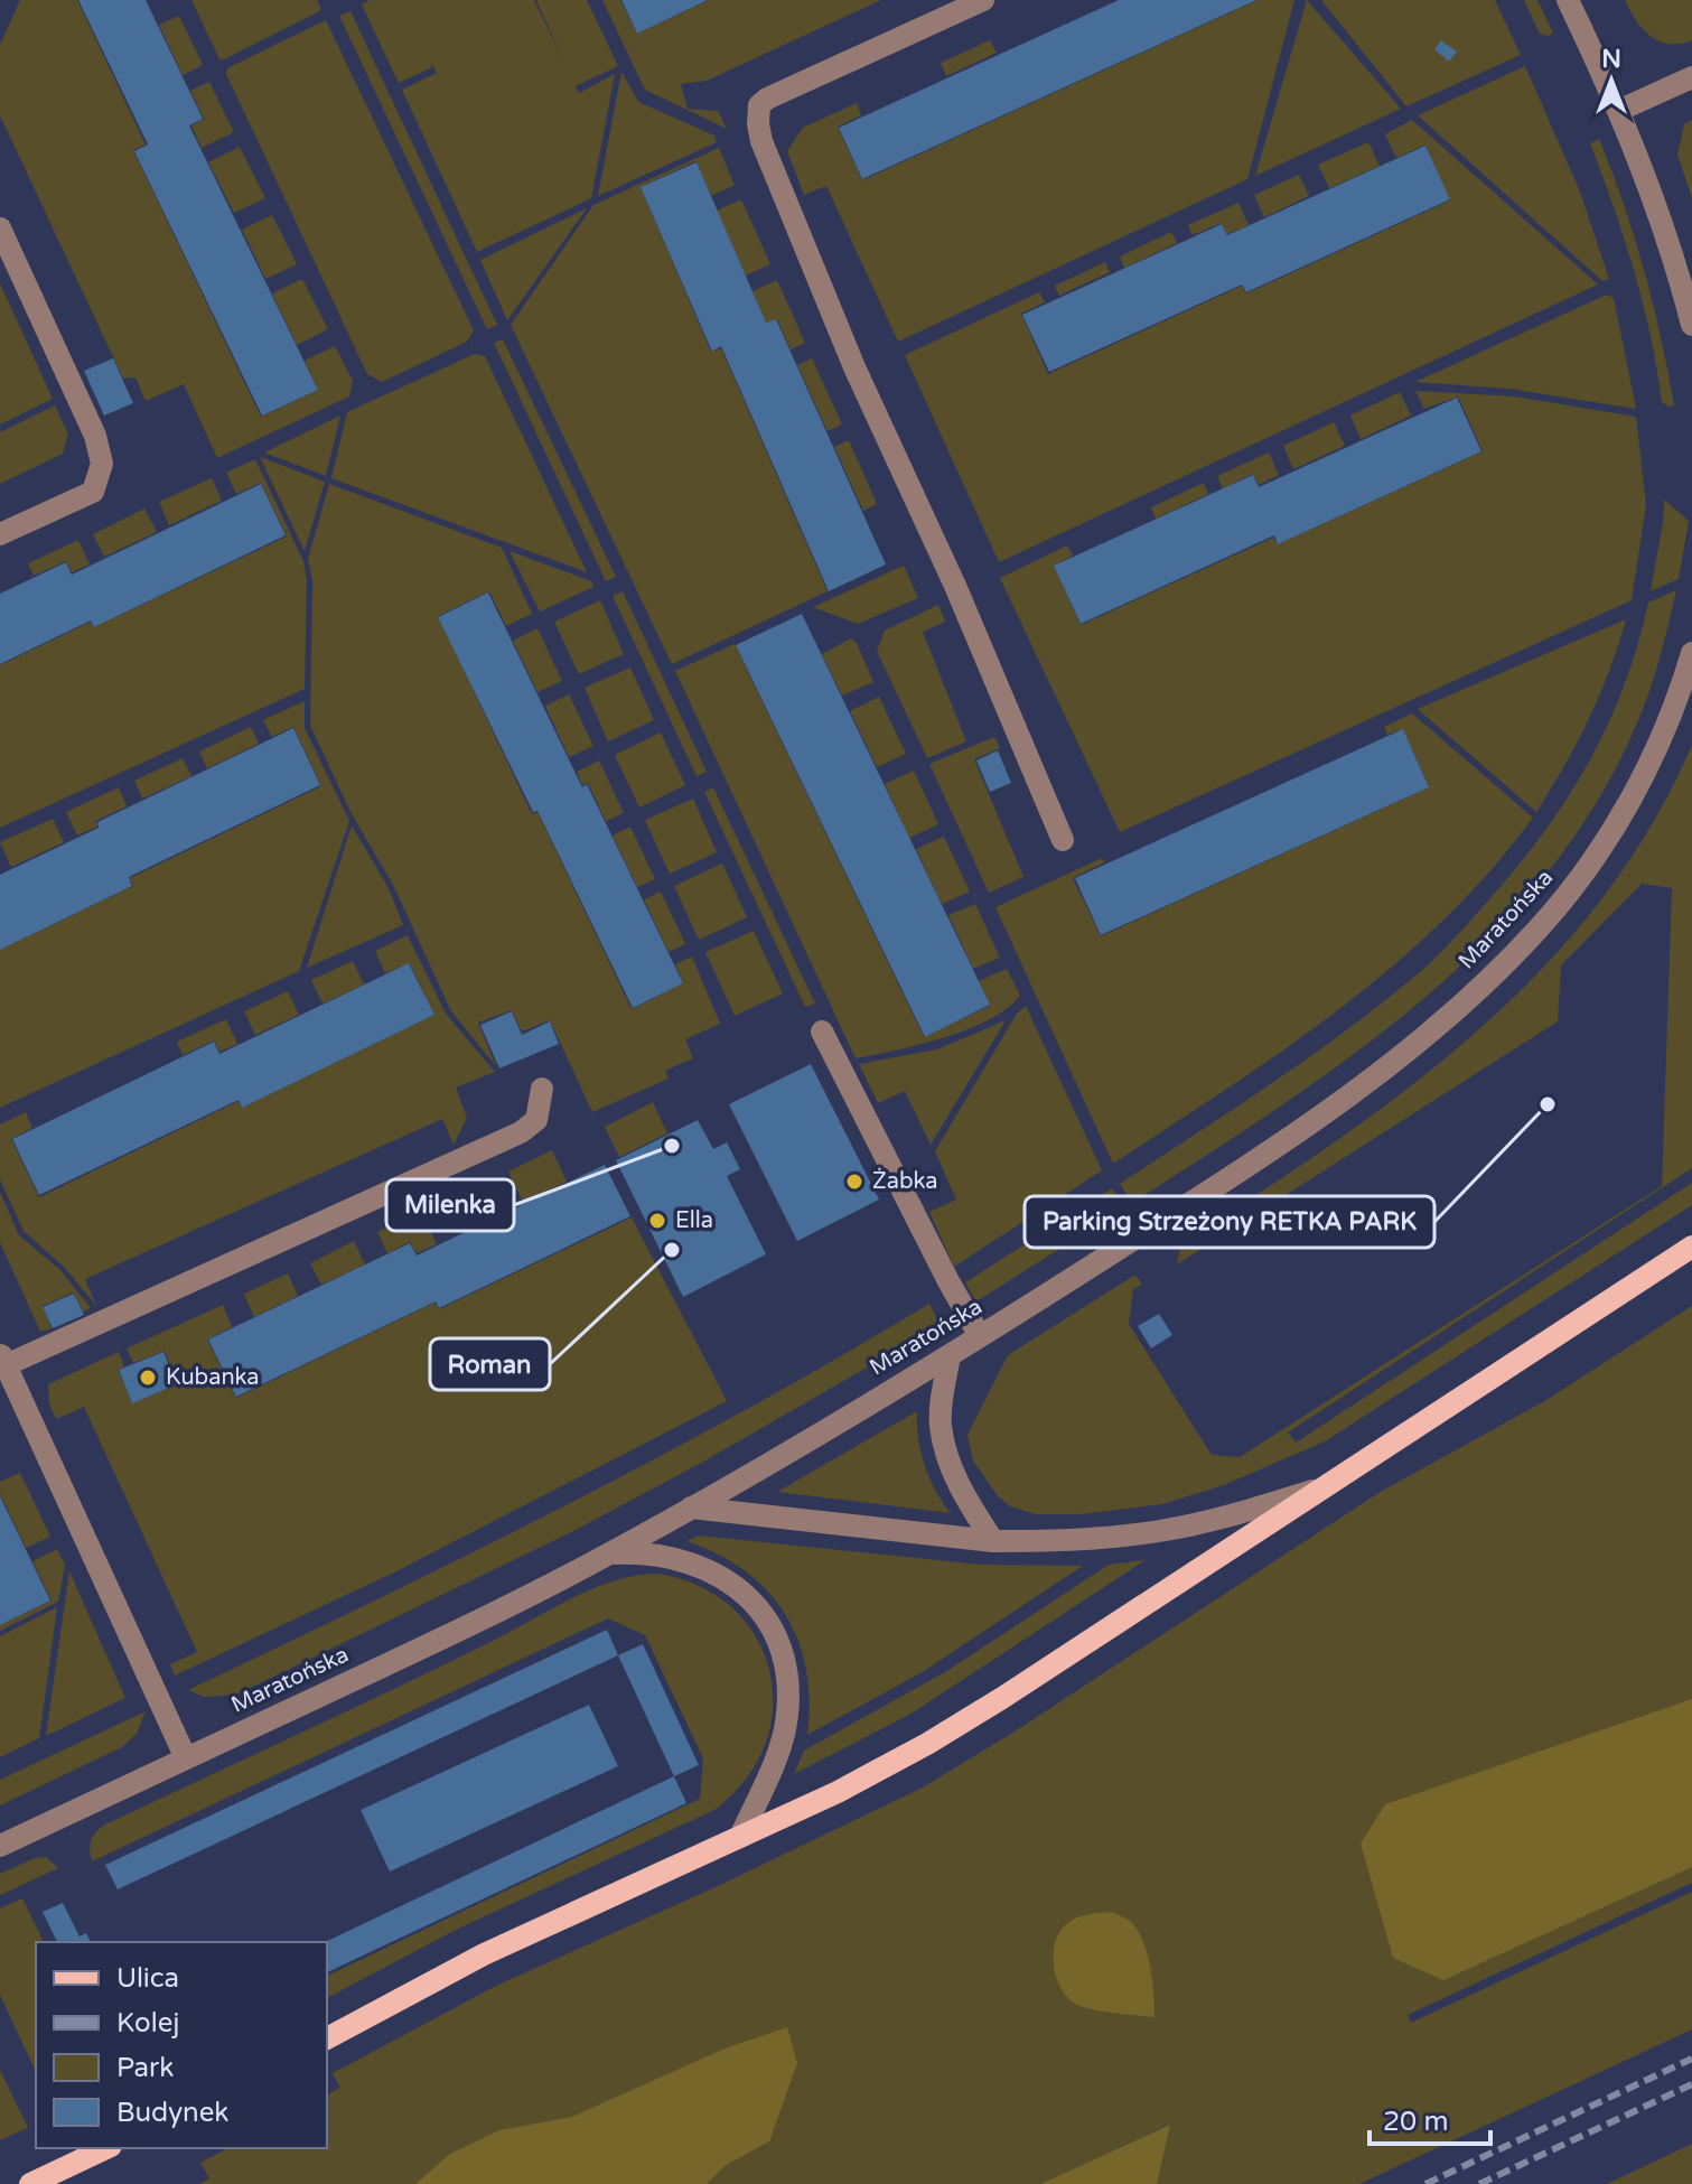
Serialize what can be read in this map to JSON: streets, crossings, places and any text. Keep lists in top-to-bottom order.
{
  "streets": {
    "street": ["Maratońska"]
  },
  "places": [
    "Parking Strzeżony RETKA PARK",
    "Milenka",
    "Żabka",
    "Ella",
    "Roman",
    "Kubanka"
  ],
  "legend": [
    "Ulica",
    "Kolej",
    "Park",
    "Budynek"
  ],
  "scale_bar": "20 m",
  "north": "top"
}
